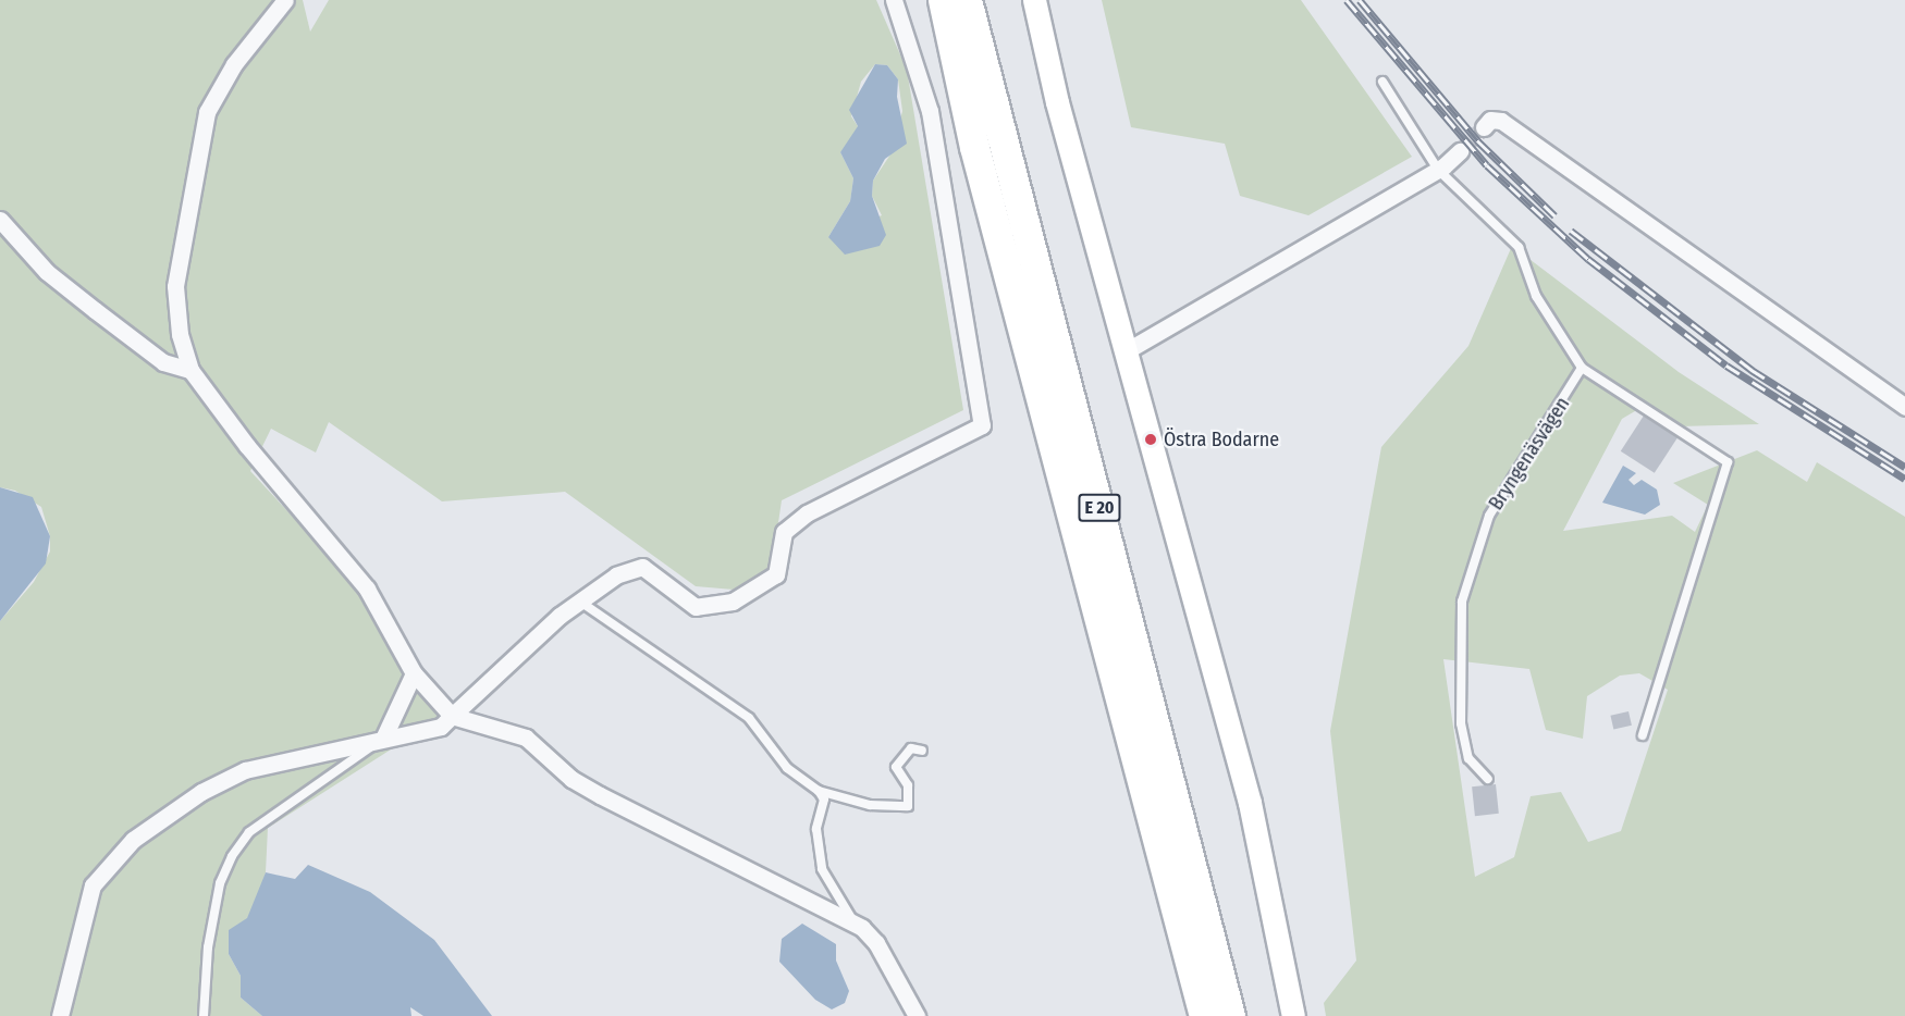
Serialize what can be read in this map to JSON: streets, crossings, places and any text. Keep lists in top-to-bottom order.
{
  "streets": {
    "highway": ["E 20"],
    "lane": ["Bryngenäsvägen"]
  },
  "places": ["Östra Bodarne"]
}
